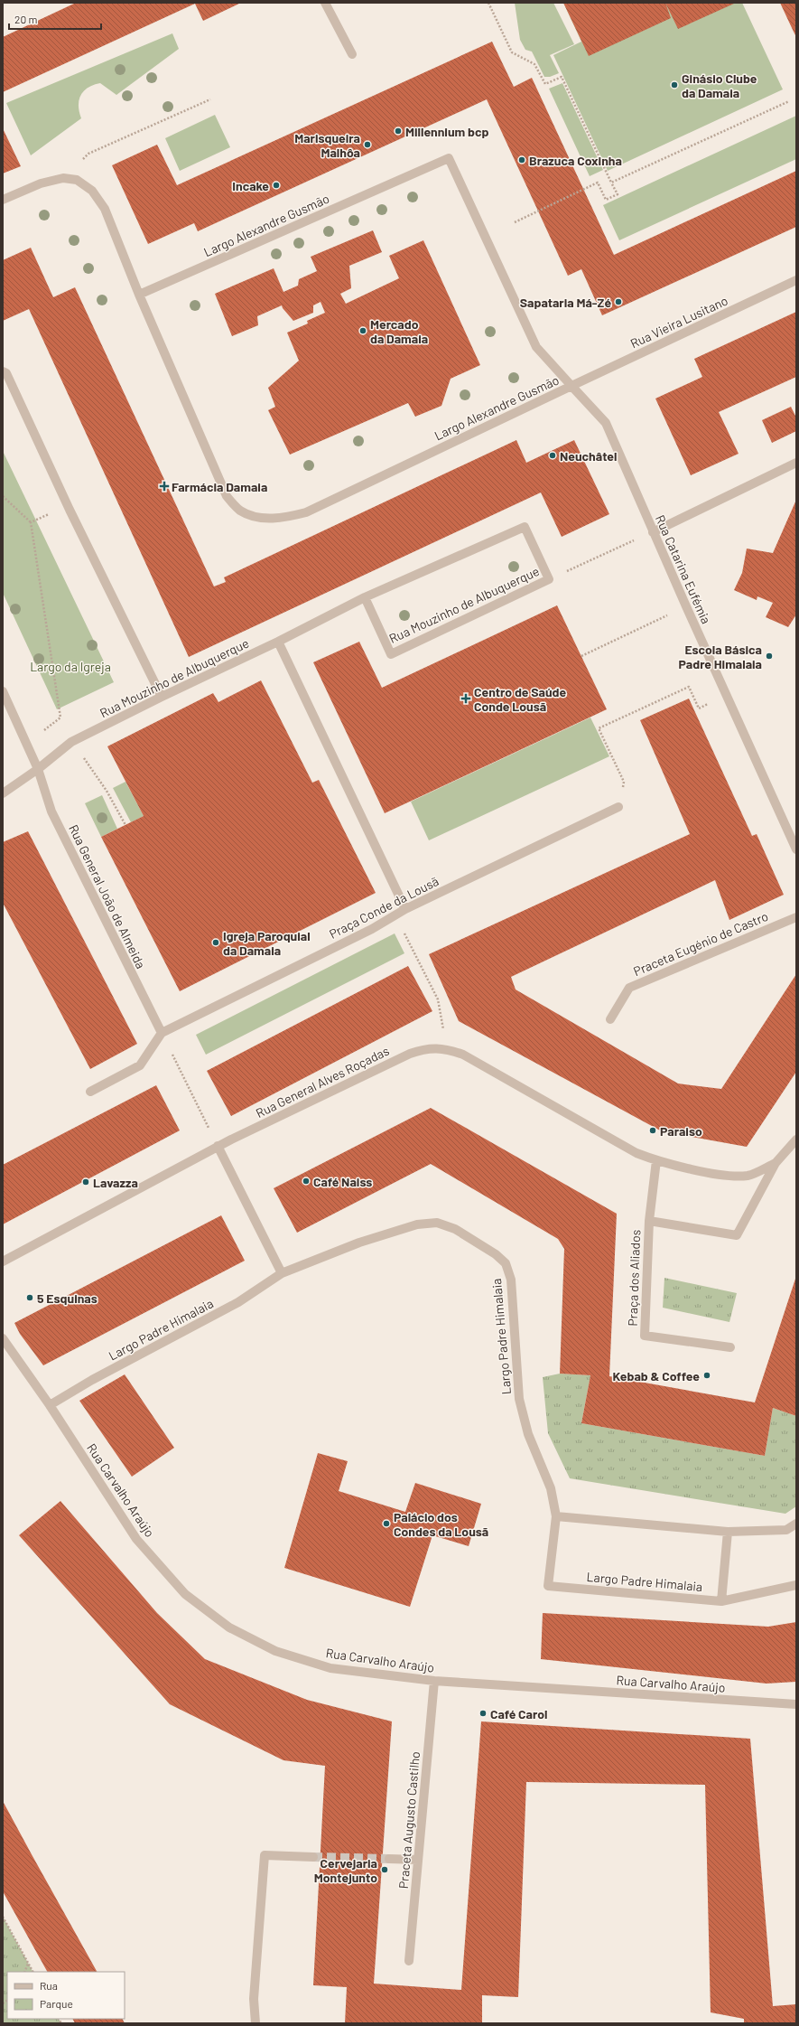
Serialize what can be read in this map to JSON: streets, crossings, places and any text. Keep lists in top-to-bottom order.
{
  "streets": {
    "street": [
      "Largo Alexandre Gusmão",
      "Rua Vieira Lusitano",
      "Rua Catarina Eufémia",
      "Rua Mouzinho de Albuquerque",
      "Rua General João de Almeida",
      "Praça Conde da Lousã",
      "Praceta Eugénio de Castro",
      "Rua General Alves Roçadas",
      "Praça dos Aliados",
      "Largo Padre Himalaia",
      "Rua Carvalho Araújo",
      "Praceta Augusto Castilho"
    ]
  },
  "crossings": [
    ["Largo Alexandre Gusmão", "Rua Vieira Lusitano"],
    ["Largo Alexandre Gusmão", "Rua Catarina Eufémia"],
    ["Rua Vieira Lusitano", "Rua Catarina Eufémia"],
    ["Rua Mouzinho de Albuquerque", "Rua General João de Almeida"],
    ["Rua General João de Almeida", "Praça Conde da Lousã"],
    ["Rua General Alves Roçadas", "Praça dos Aliados"],
    ["Largo Padre Himalaia", "Rua Carvalho Araújo"],
    ["Rua Carvalho Araújo", "Praceta Augusto Castilho"]
  ],
  "parks": ["Largo da Igreja"],
  "places": {
    "other": [
      "Ginásio Clube da Damaia",
      "Millennium bcp",
      "Marisqueira Malhôa",
      "Brazuca Coxinha",
      "Incake",
      "Sapataria Má-Zé",
      "Mercado da Damaia",
      "Neuchâtel",
      "Escola Básica Padre Himalaia",
      "Igreja Paroquial da Damaia",
      "Paraiso",
      "Café Naiss",
      "Lavazza",
      "5 Esquinas",
      "Kebab & Coffee",
      "Palácio dos Condes da Lousã",
      "Café Carol",
      "Cervejaria Montejunto"
    ],
    "health": ["Farmácia Damaia", "Centro de Saúde Conde Lousã"]
  },
  "legend": ["Rua", "Parque"],
  "scale_bar": "20 m"
}
